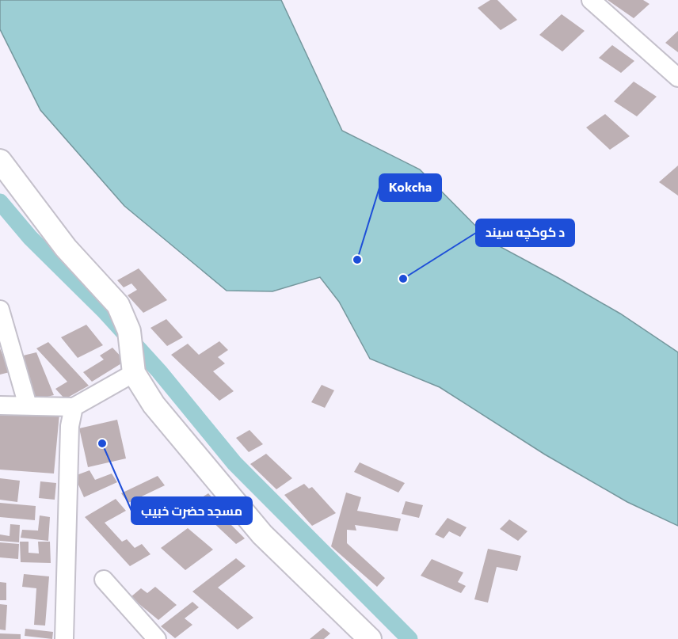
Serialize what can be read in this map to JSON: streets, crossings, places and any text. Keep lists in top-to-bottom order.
{
  "places": ["Kokcha", "د کوکچه سیند", "مسجد حضرت خبیب"]
}
